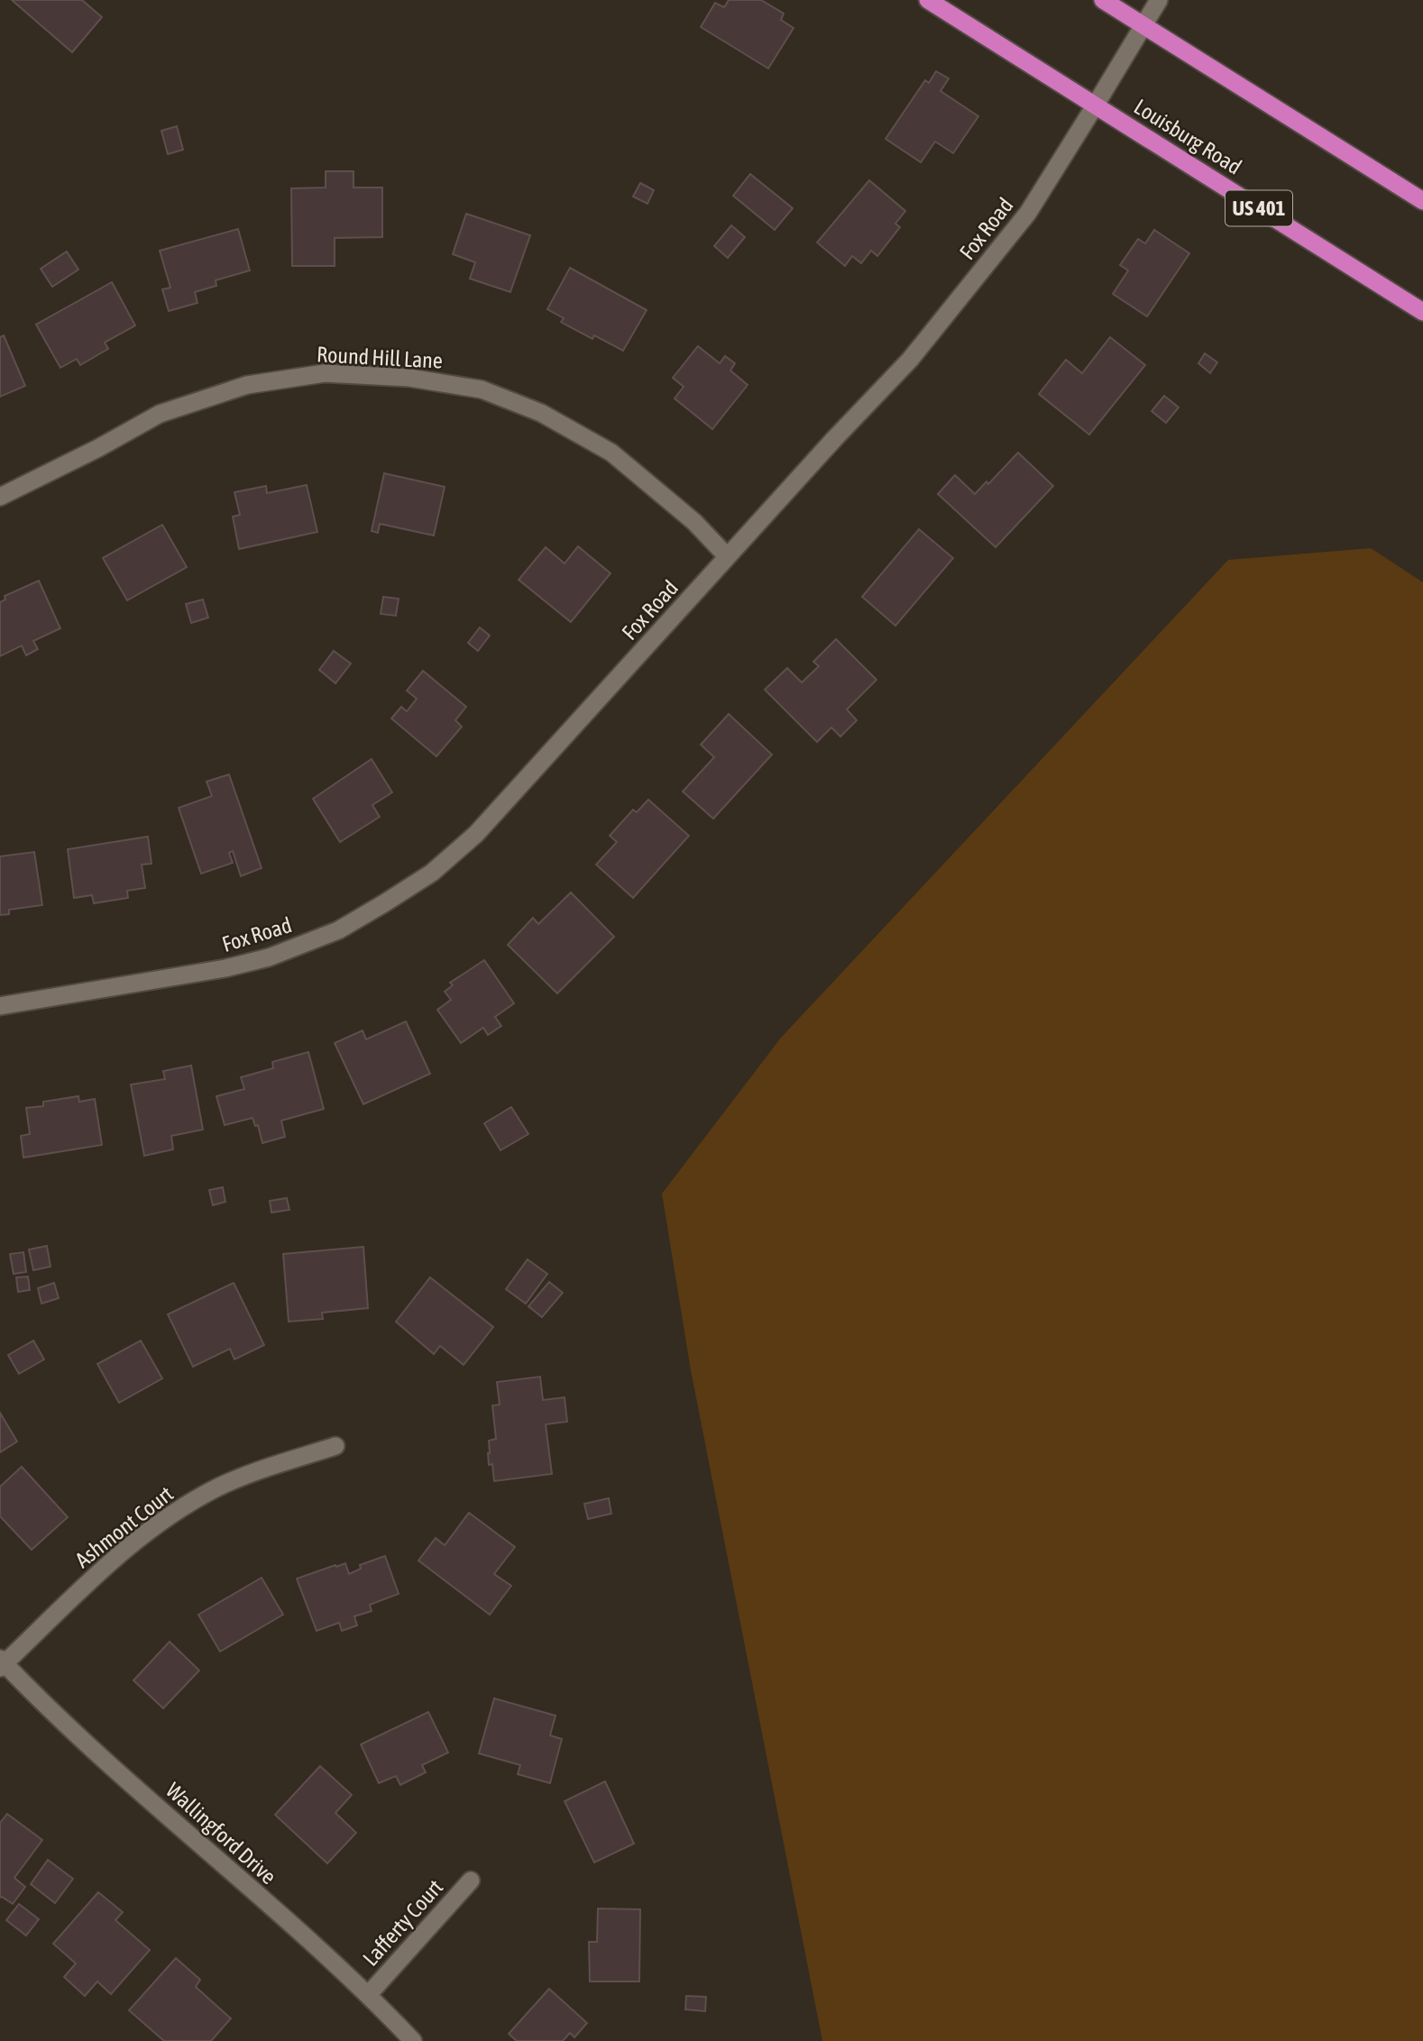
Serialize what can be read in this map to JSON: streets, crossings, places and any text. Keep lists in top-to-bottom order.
{
  "streets": {
    "highway": ["Louisburg Road", "US 401"],
    "street": [
      "Fox Road",
      "Round Hill Lane",
      "Ashmont Court",
      "Wallingford Drive",
      "Lafferty Court"
    ]
  },
  "crossings": [
    ["Louisburg Road", "Fox Road"],
    ["Fox Road", "Round Hill Lane"],
    ["Ashmont Court", "Wallingford Drive"],
    ["Wallingford Drive", "Lafferty Court"]
  ]
}
